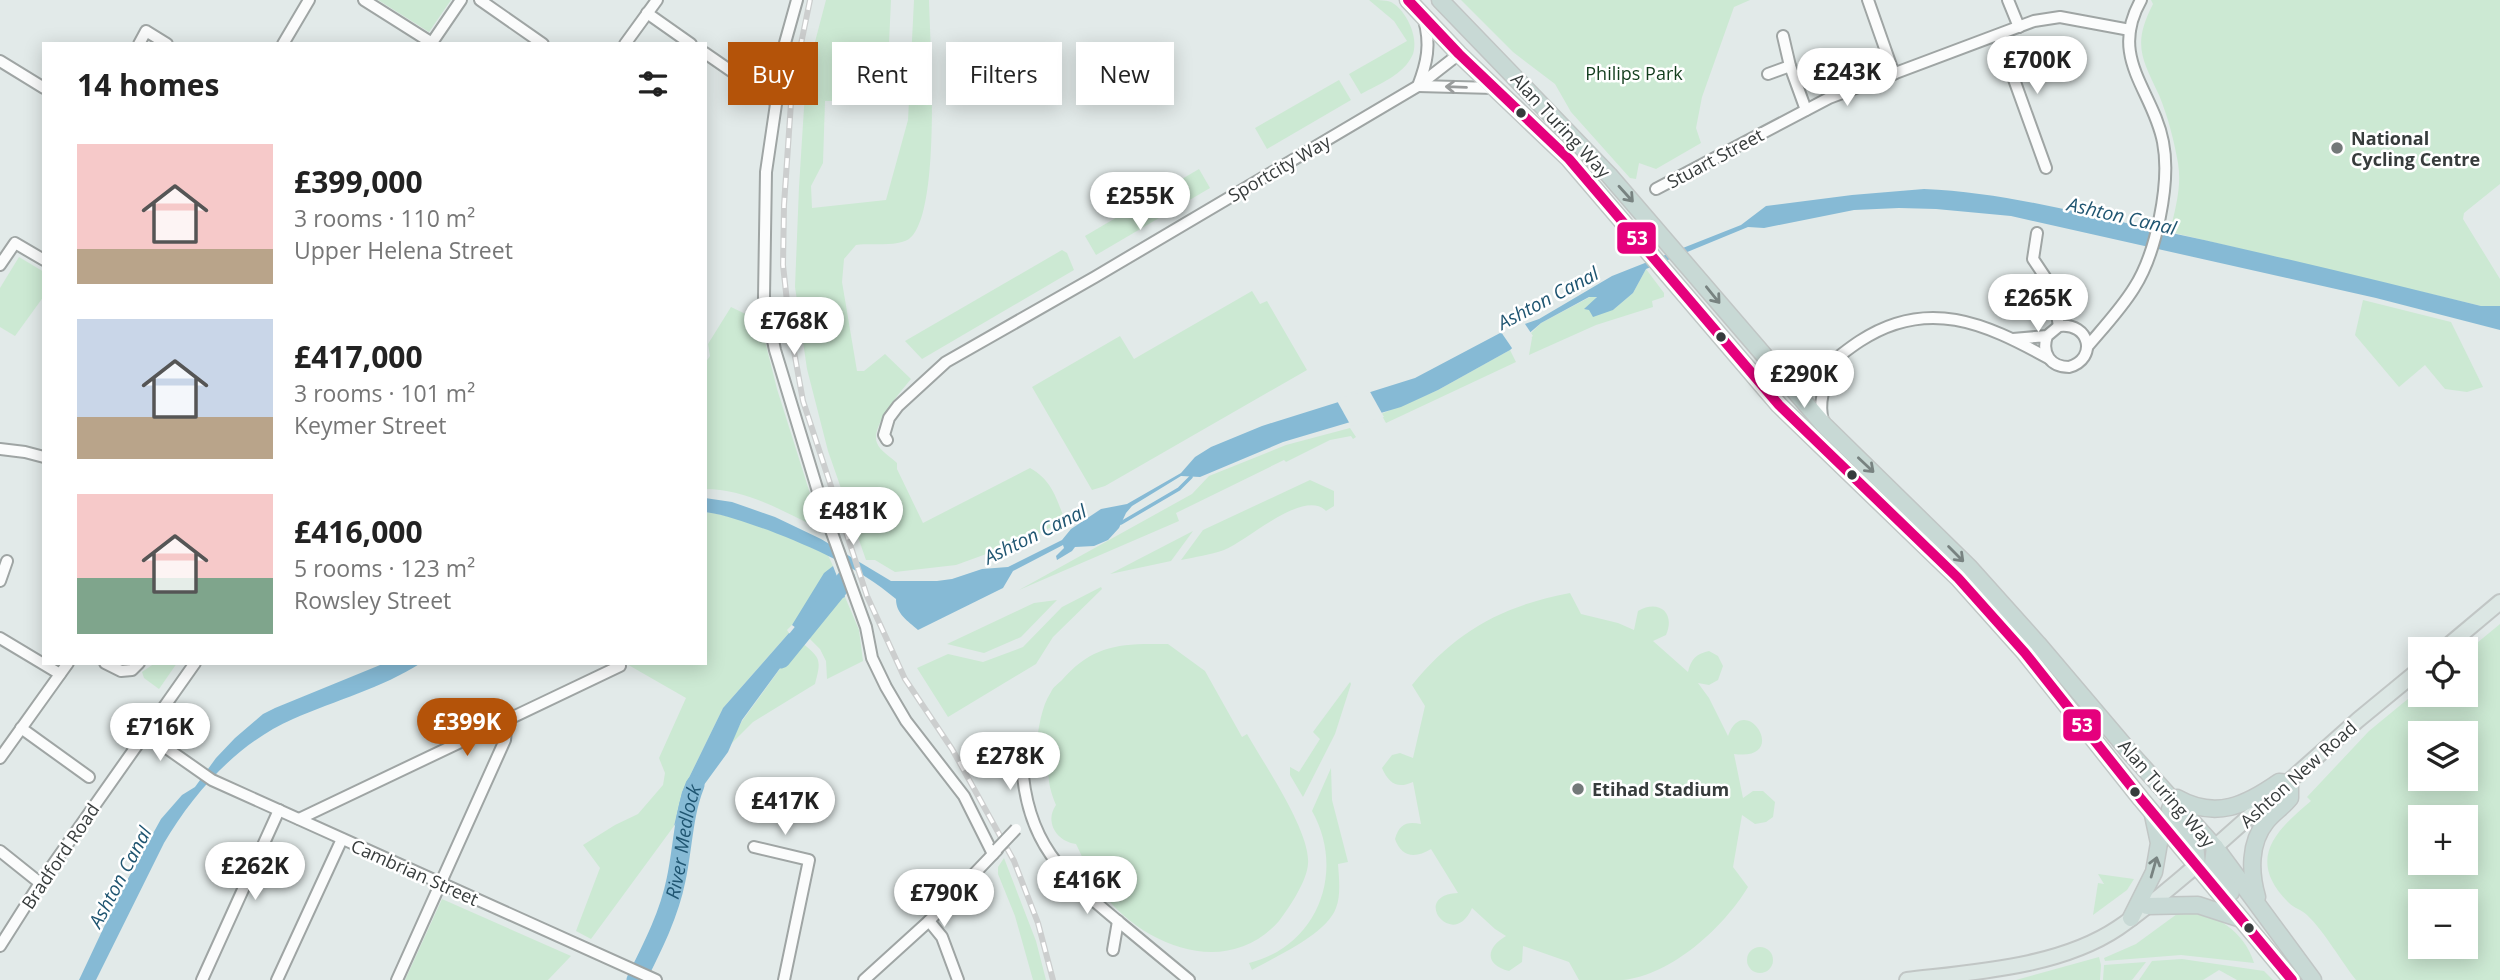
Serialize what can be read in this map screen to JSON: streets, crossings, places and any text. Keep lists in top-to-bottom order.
{
  "streets": {
    "highway": ["Alan Turing Way", "Sportcity Way", "Ashton New Road"],
    "street": ["Stuart Street", "Bradford Road", "Cambrian Street"]
  },
  "crossings": [
    ["Alan Turing Way", "Sportcity Way"],
    ["Alan Turing Way", "Ashton New Road"],
    ["Bradford Road", "Cambrian Street"]
  ],
  "water": ["Ashton Canal", "River Medlock"],
  "parks": ["Philips Park"],
  "places": ["National Cycling Centre", "Etihad Stadium"],
  "lines": ["transit line 53"],
  "page": {
    "price": [
      "£700K",
      "£243K",
      "£255K",
      "£265K",
      "£768K",
      "£290K",
      "£481K",
      "£399K",
      "£716K",
      "£278K",
      "£417K",
      "£262K",
      "£416K",
      "£790K"
    ],
    "chip": [
      "Buy",
      "Rent",
      "Filters",
      "New"
    ],
    "heading": "14 homes",
    "list": [
      {
        "name": "£399,000",
        "note": "3 rooms · 110 m² · Upper Helena Street"
      },
      {
        "name": "£417,000",
        "note": "3 rooms · 101 m² · Keymer Street"
      },
      {
        "name": "£416,000",
        "note": "5 rooms · 123 m² · Rowsley Street"
      }
    ],
    "map_buttons": ["+", "−"]
  }
}
